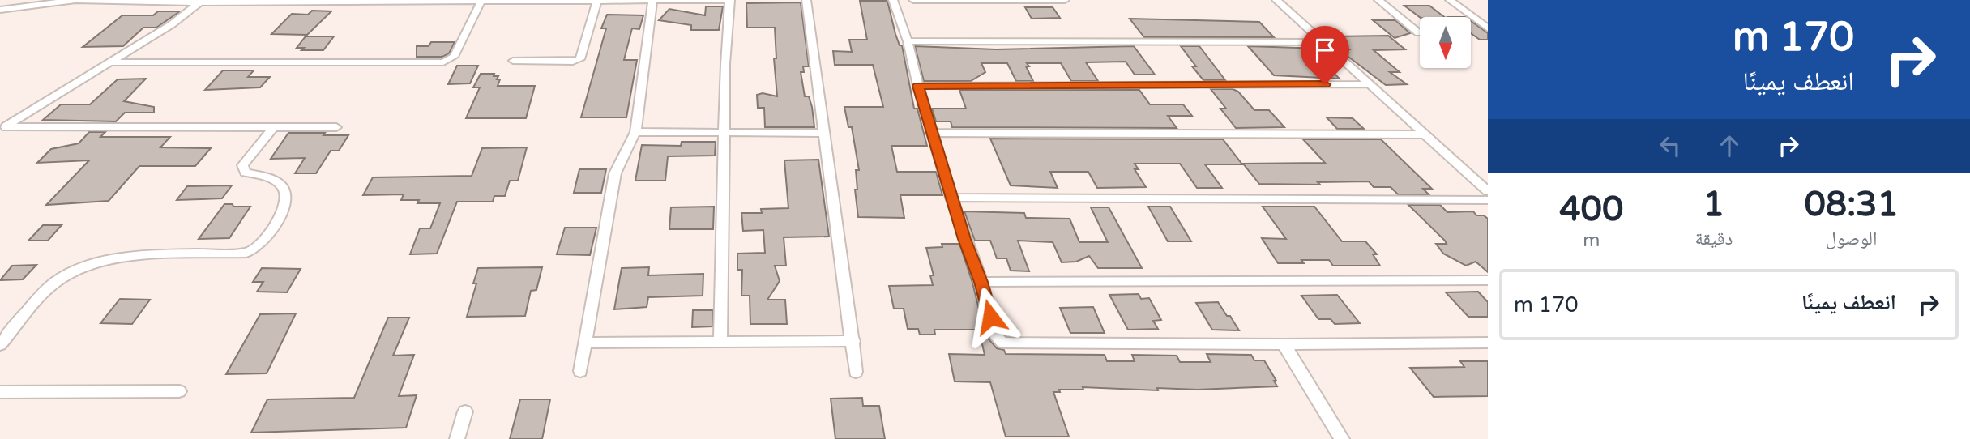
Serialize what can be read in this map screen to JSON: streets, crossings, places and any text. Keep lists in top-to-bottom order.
{
  "north": "bottom",
  "page": {
    "turn": ["170 m", "انعطف يمينًا"],
    "eta": [
      "08:31",
      "الوصول",
      "1",
      "دقيقة",
      "400",
      "m"
    ],
    "list": [
      {
        "name": "انعطف يمينًا",
        "value": "170 m"
      }
    ]
  }
}
